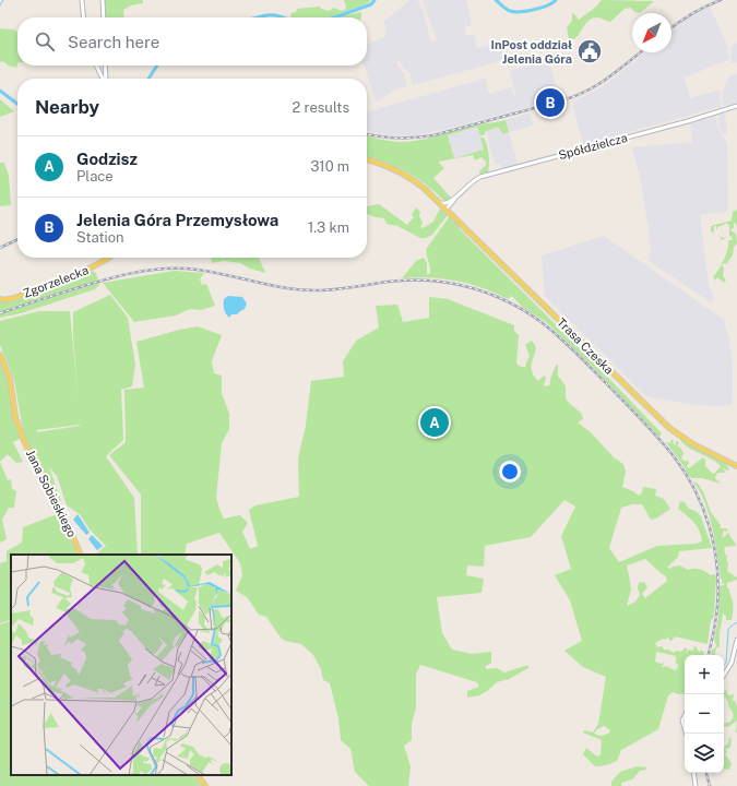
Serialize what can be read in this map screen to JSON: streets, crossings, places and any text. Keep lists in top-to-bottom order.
{
  "streets": {
    "main road": ["Zgorzelecka", "Trasa Czeska", "Jana Sobieskiego"],
    "street": ["Spółdzielcza"]
  },
  "crossings": [
    ["Spółdzielcza", "Trasa Czeska"]
  ],
  "places": {
    "public building": ["InPost oddział Jelenia Góra"]
  },
  "north": "bottom left",
  "page": {
    "search": "Search here",
    "heading": ["Nearby", "2 results"],
    "pins": ["B", "A"],
    "list": [
      {
        "mark": "A",
        "name": "Godzisz",
        "note": "Place",
        "value": "310 m"
      },
      {
        "mark": "B",
        "name": "Jelenia Góra Przemysłowa",
        "note": "Station",
        "value": "1.3 km"
      }
    ],
    "map_buttons": ["+", "−"]
  }
}
